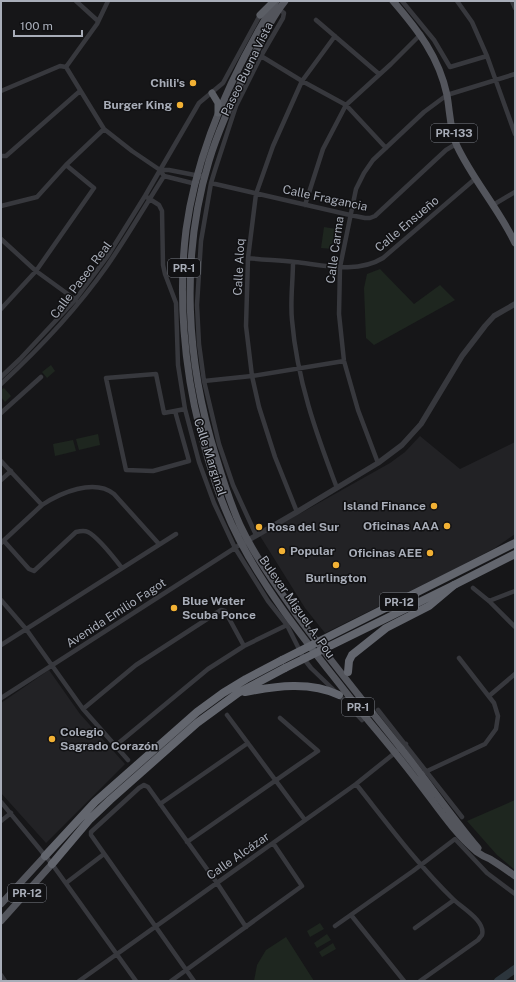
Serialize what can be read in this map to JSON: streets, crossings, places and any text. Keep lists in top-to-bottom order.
{
  "streets": {
    "highway": ["PR-12"],
    "main road": ["PR-133", "PR-1", "Bulevar Miguel A. Pou"],
    "street": [
      "Paseo Buena Vista",
      "Calle Fragancia",
      "Calle Ensueño",
      "Calle Carma",
      "Calle Aloq",
      "Calle Paseo Real",
      "Calle Marginal",
      "Avenida Emilio Fagot",
      "Calle Alcázar"
    ]
  },
  "crossings": [
    ["Paseo Buena Vista", "Calle Fragancia"],
    ["Paseo Buena Vista", "Bulevar Miguel A. Pou"],
    ["PR-133", "Calle Fragancia"],
    ["PR-133", "Calle Ensueño"],
    ["PR-133", "Calle Carma"],
    ["Calle Fragancia", "Calle Carma"],
    ["Calle Fragancia", "Calle Aloq"],
    ["Calle Ensueño", "Calle Carma"],
    ["Calle Ensueño", "Calle Aloq"],
    ["Calle Paseo Real", "Calle Marginal"],
    ["Calle Marginal", "Bulevar Miguel A. Pou"],
    ["Calle Marginal", "Avenida Emilio Fagot"],
    ["Bulevar Miguel A. Pou", "Avenida Emilio Fagot"],
    ["Bulevar Miguel A. Pou", "Calle Alcázar"]
  ],
  "places": [
    "Chili's",
    "Burger King",
    "Island Finance",
    "Oficinas AAA",
    "Rosa del Sur",
    "Popular",
    "Oficinas AEE",
    "Burlington",
    "Blue Water Scuba Ponce",
    "Colegio Sagrado Corazón"
  ],
  "scale_bar": "100 m"
}
